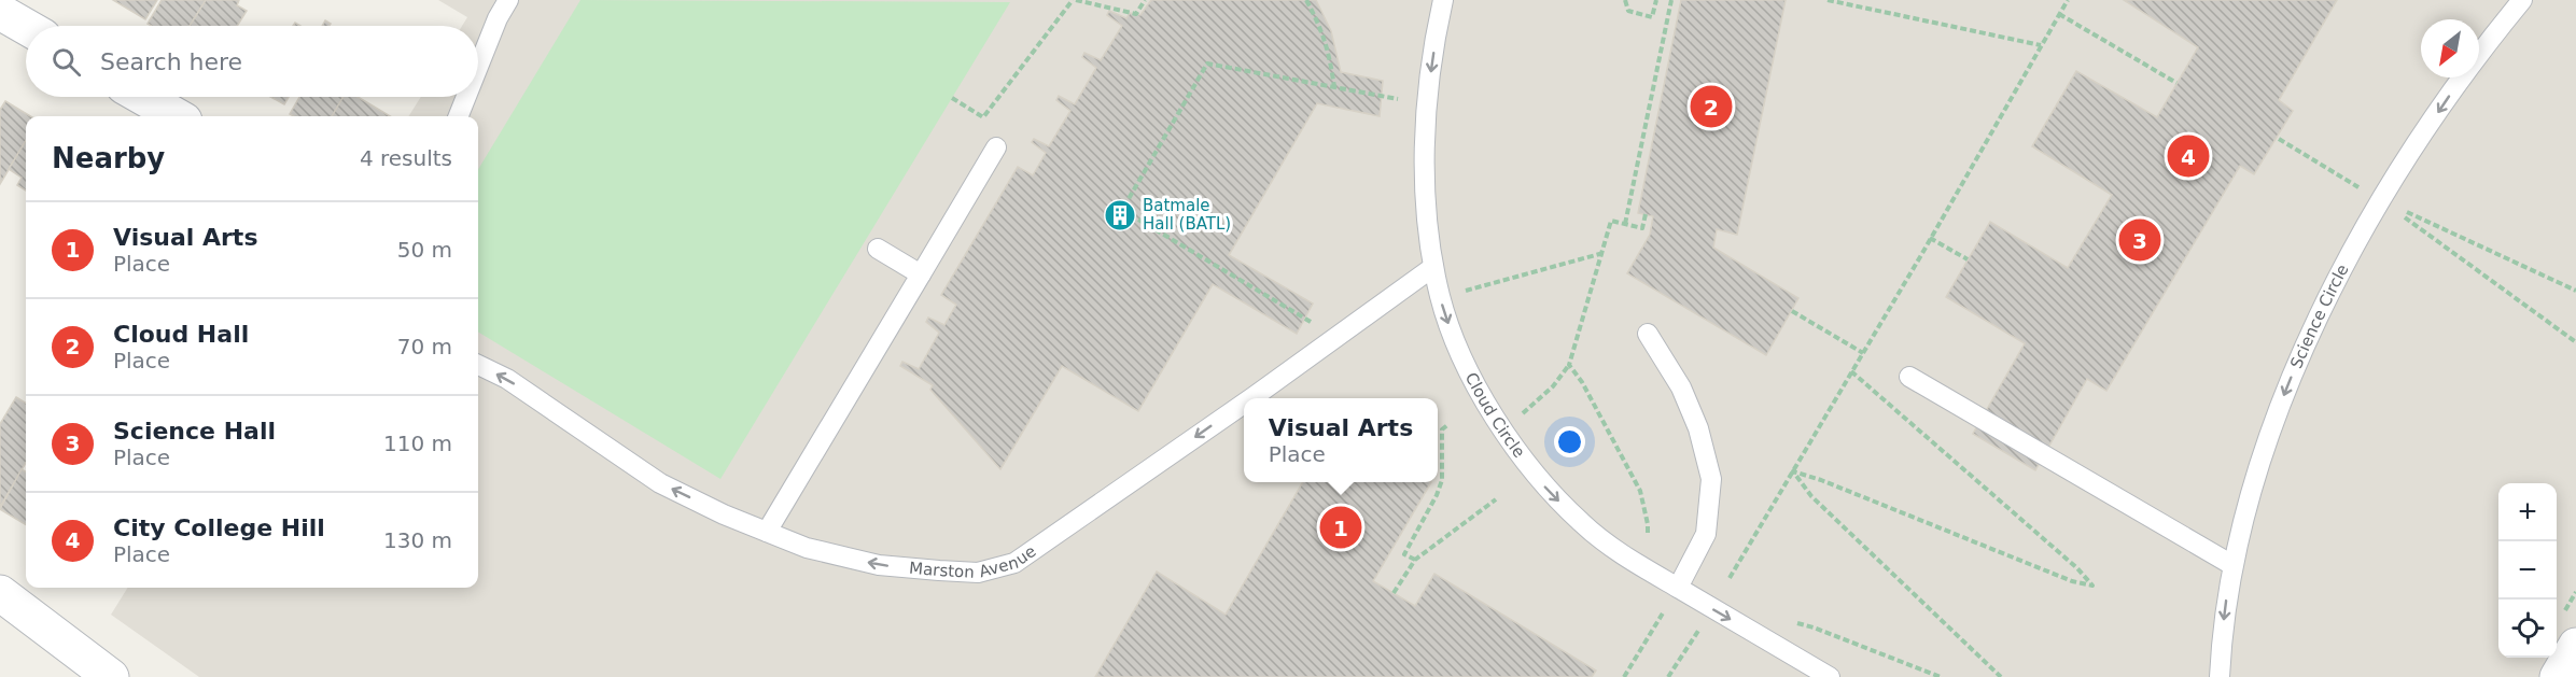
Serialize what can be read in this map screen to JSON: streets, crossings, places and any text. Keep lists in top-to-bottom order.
{
  "streets": {
    "lane": ["Science Circle", "Cloud Circle", "Marston Avenue"]
  },
  "crossings": [
    ["Cloud Circle", "Marston Avenue"]
  ],
  "one_way": ["Science Circle", "Cloud Circle", "Marston Avenue"],
  "places": {
    "building": ["Batmale Hall (BATL)"]
  },
  "north": "bottom left",
  "page": {
    "search": "Search here",
    "pins": [
      "2",
      "4",
      "3",
      "1"
    ],
    "heading": ["Nearby", "4 results"],
    "list": [
      {
        "mark": "1",
        "name": "Visual Arts",
        "note": "Place",
        "value": "50 m"
      },
      {
        "mark": "2",
        "name": "Cloud Hall",
        "note": "Place",
        "value": "70 m"
      },
      {
        "mark": "3",
        "name": "Science Hall",
        "note": "Place",
        "value": "110 m"
      },
      {
        "mark": "4",
        "name": "City College Hill",
        "note": "Place",
        "value": "130 m"
      }
    ],
    "popup": ["Visual Arts", "Place"],
    "map_buttons": ["+", "−"]
  }
}
